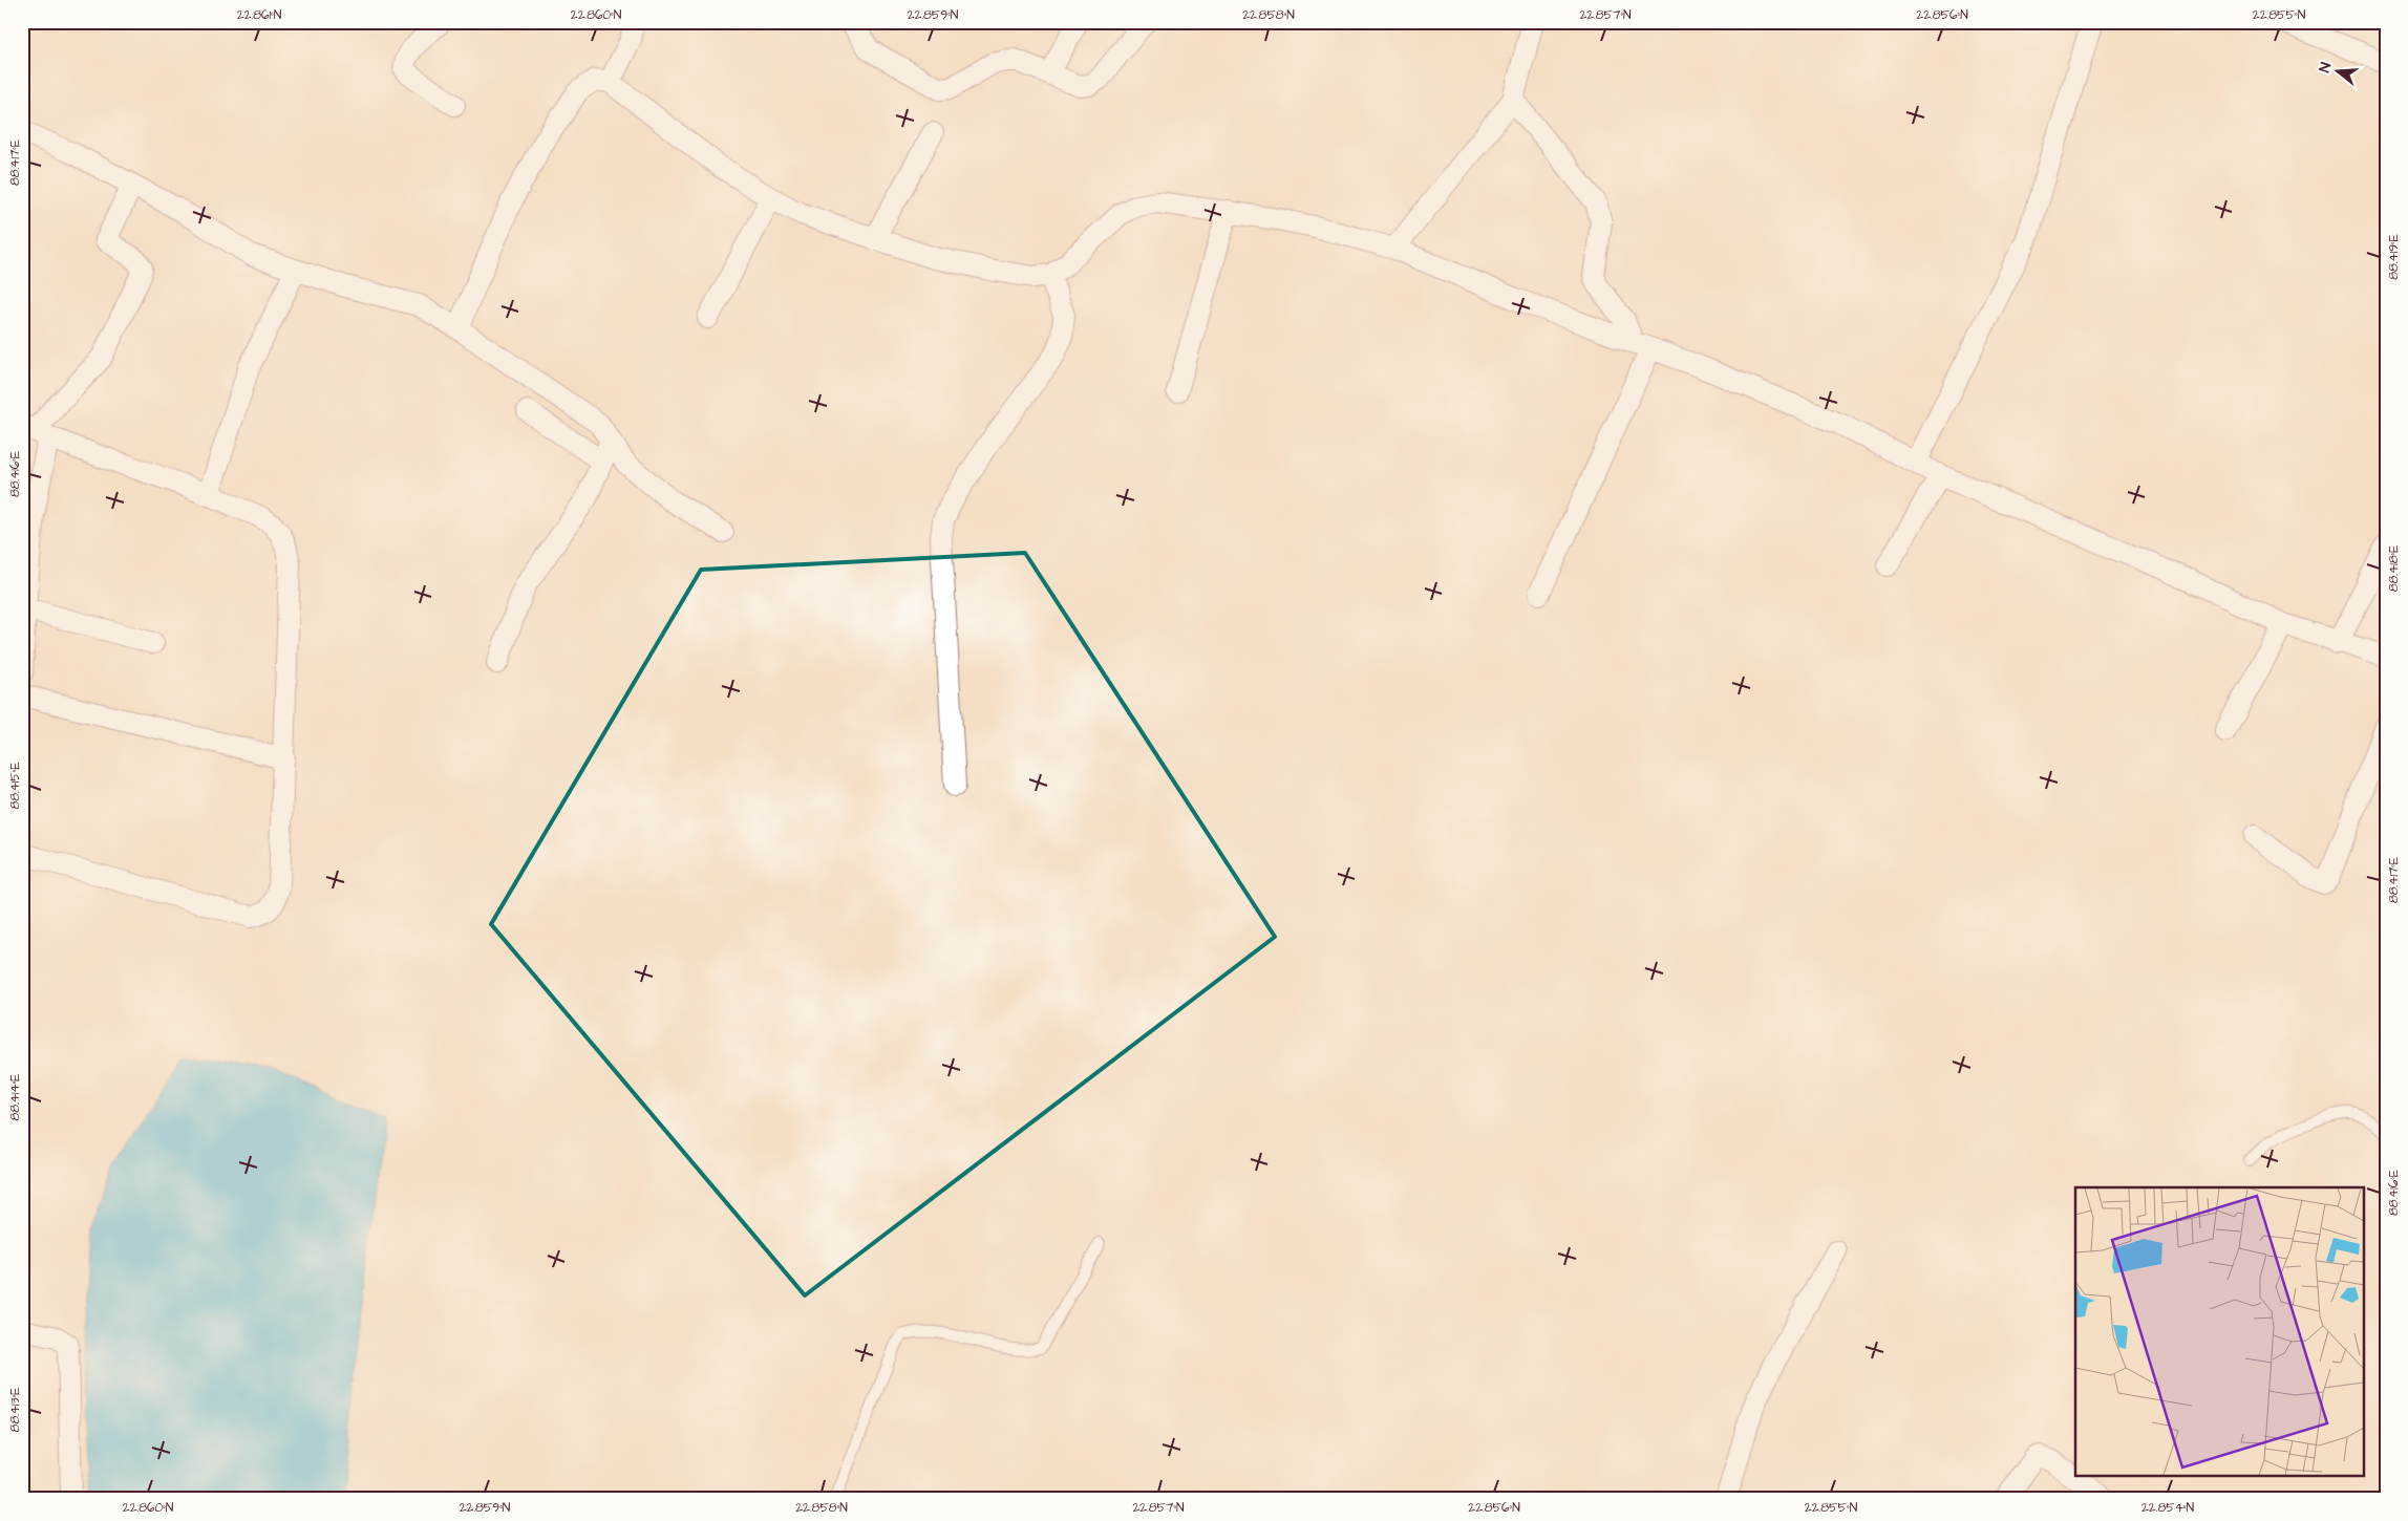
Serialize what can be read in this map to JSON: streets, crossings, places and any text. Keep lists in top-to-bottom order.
{
  "north": "left",
  "coordinates": [
    "22.861°N",
    "22.860°N",
    "22.859°N",
    "22.858°N",
    "22.857°N",
    "22.856°N",
    "22.855°N",
    "88.417°E",
    "88.419°E",
    "88.416°E",
    "88.418°E",
    "88.415°E",
    "88.414°E",
    "88.413°E",
    "22.854°N"
  ]
}
